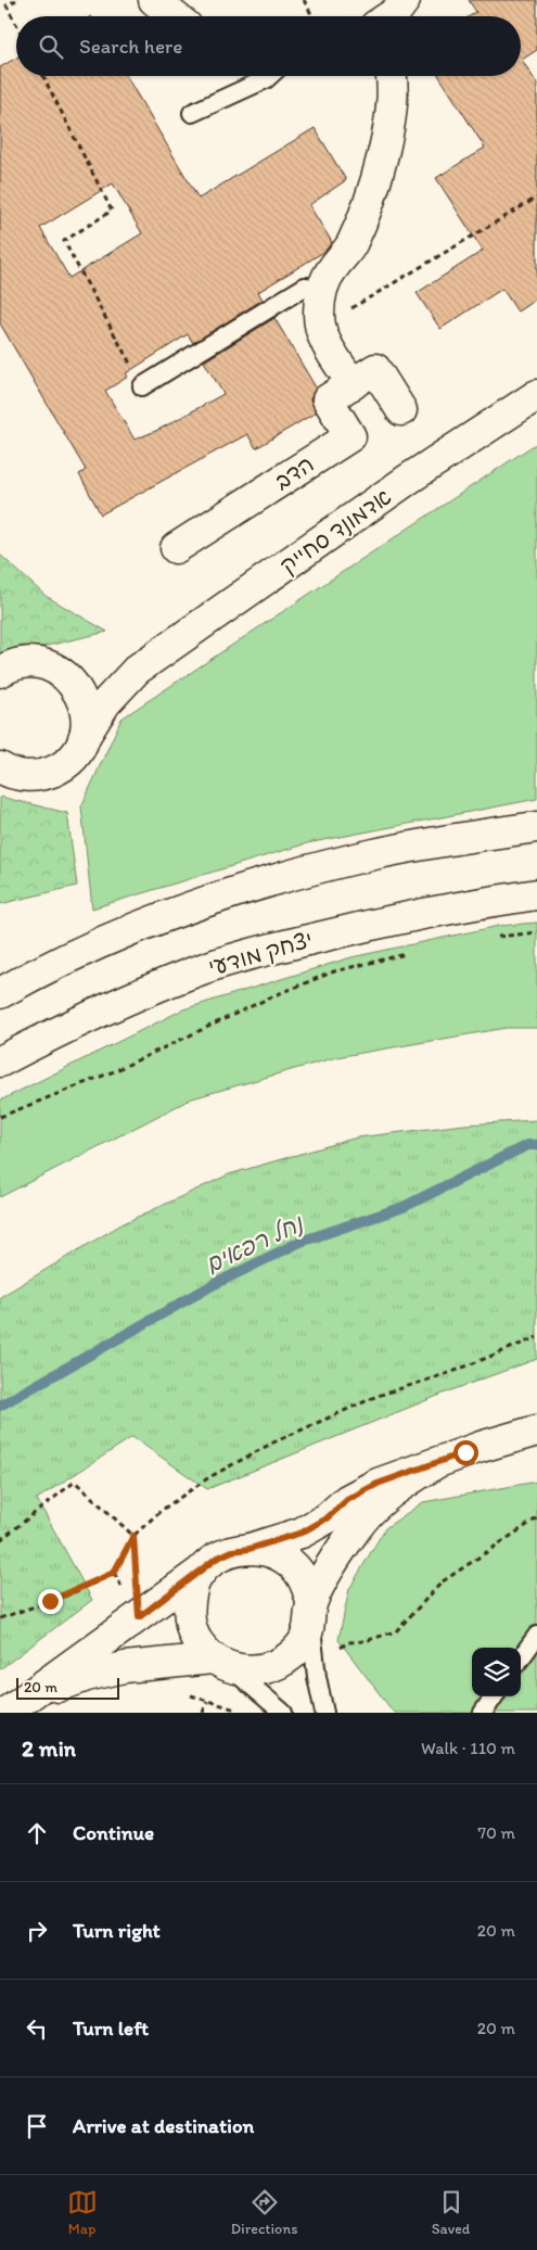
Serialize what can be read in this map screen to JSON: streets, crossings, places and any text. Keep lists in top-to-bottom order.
{
  "streets": {
    "street": ["הדב", "אדמונד סחייק", "יצחק מודעי"]
  },
  "water": ["נחל רפאים"],
  "scale_bar": "20 m",
  "page": {
    "search": "Search here",
    "scale": "20 m",
    "heading": ["2 min", "Walk · 110 m"],
    "list": [
      ["Continue", "70 m"],
      ["Turn right", "20 m"],
      ["Turn left", "20 m"],
      "Arrive at destination"
    ],
    "nav": ["Map", "Directions", "Saved"]
  }
}
